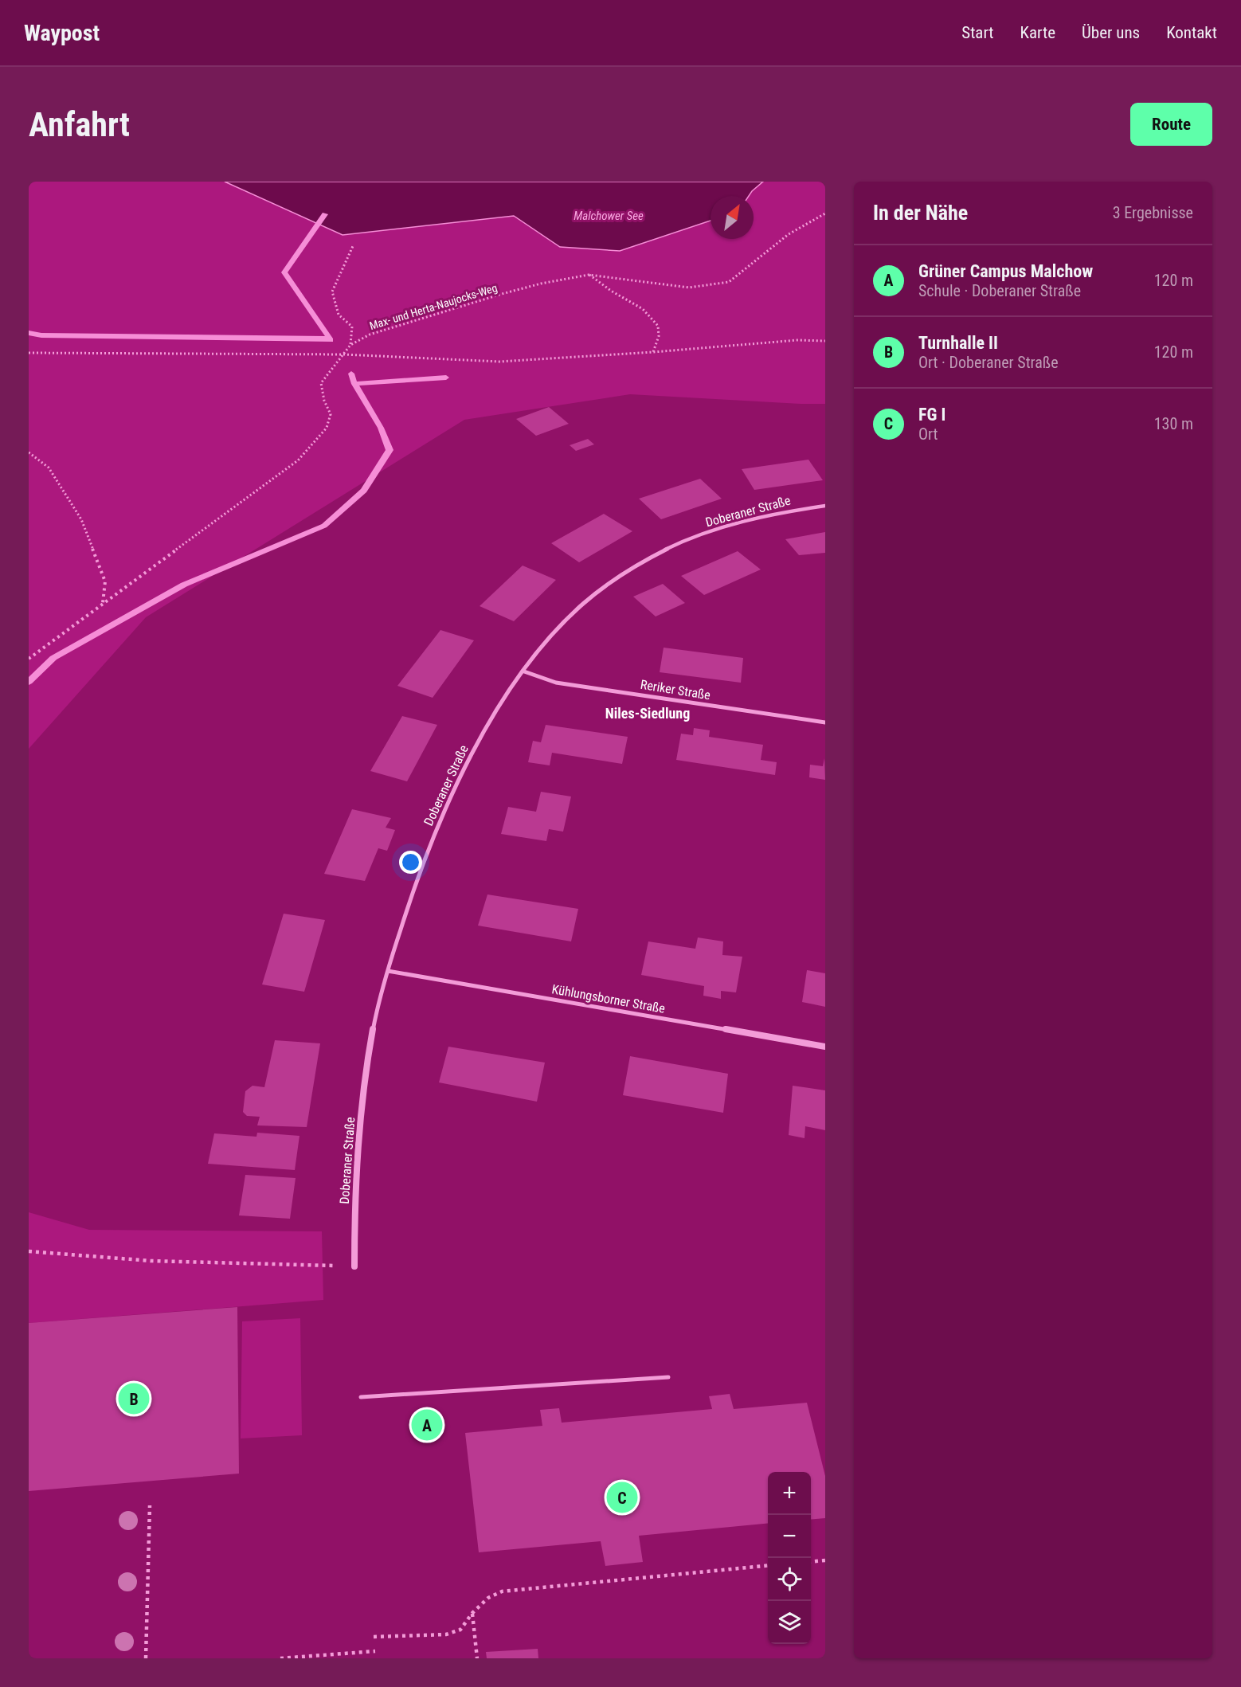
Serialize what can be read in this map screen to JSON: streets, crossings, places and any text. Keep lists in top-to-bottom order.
{
  "streets": {
    "street": ["Doberaner Straße", "Reriker Straße", "Kühlungsborner Straße"],
    "path": ["Max- und Herta-Naujocks-Weg"]
  },
  "crossings": [
    ["Doberaner Straße", "Reriker Straße"],
    ["Doberaner Straße", "Kühlungsborner Straße"]
  ],
  "districts": ["Niles-Siedlung"],
  "water": ["Malchower See"],
  "north": "top right",
  "page": {
    "header": "Waypost",
    "nav": [
      "Start",
      "Karte",
      "Über uns",
      "Kontakt"
    ],
    "buttons": "Route",
    "title": "Anfahrt",
    "heading": ["In der Nähe", "3 Ergebnisse"],
    "list": [
      {
        "mark": "A",
        "name": "Grüner Campus Malchow",
        "note": "Schule · Doberaner Straße",
        "value": "120 m"
      },
      {
        "mark": "B",
        "name": "Turnhalle II",
        "note": "Ort · Doberaner Straße",
        "value": "120 m"
      },
      {
        "mark": "C",
        "name": "FG I",
        "note": "Ort",
        "value": "130 m"
      }
    ],
    "pins": ["B", "A", "C"],
    "map_buttons": ["+", "−"]
  }
}
